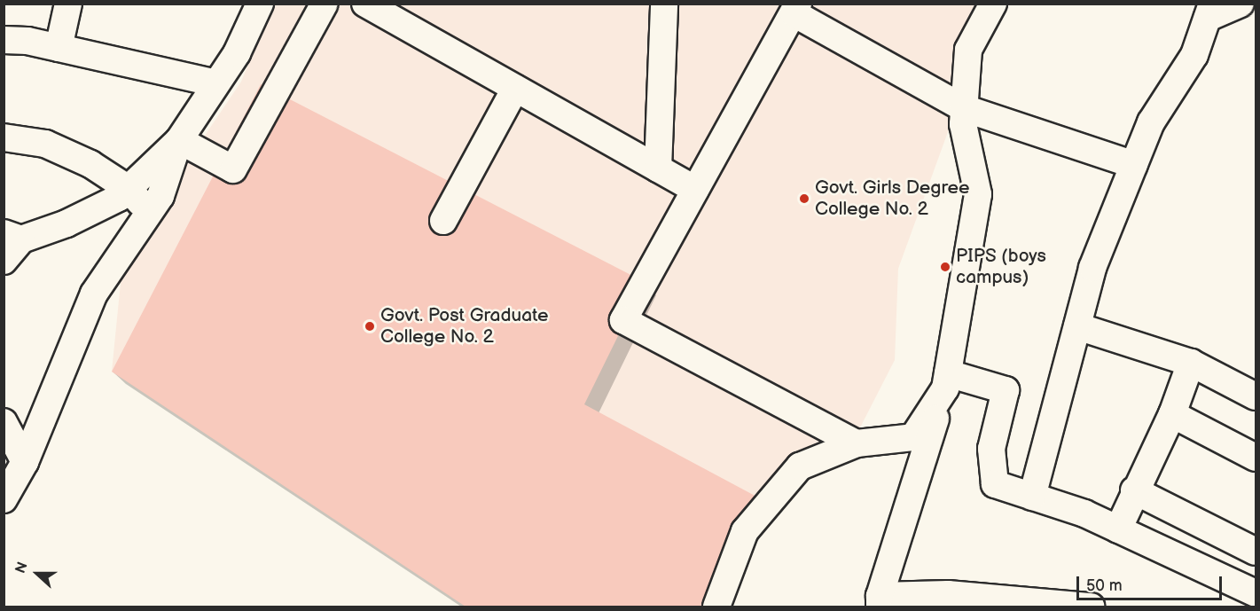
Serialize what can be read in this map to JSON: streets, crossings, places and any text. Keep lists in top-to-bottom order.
{
  "places": ["Govt. Girls Degree College No. 2", "PIPS (boys campus)", "Govt. Post Graduate College No. 2"],
  "scale_bar": "50 m",
  "north": "left"
}
